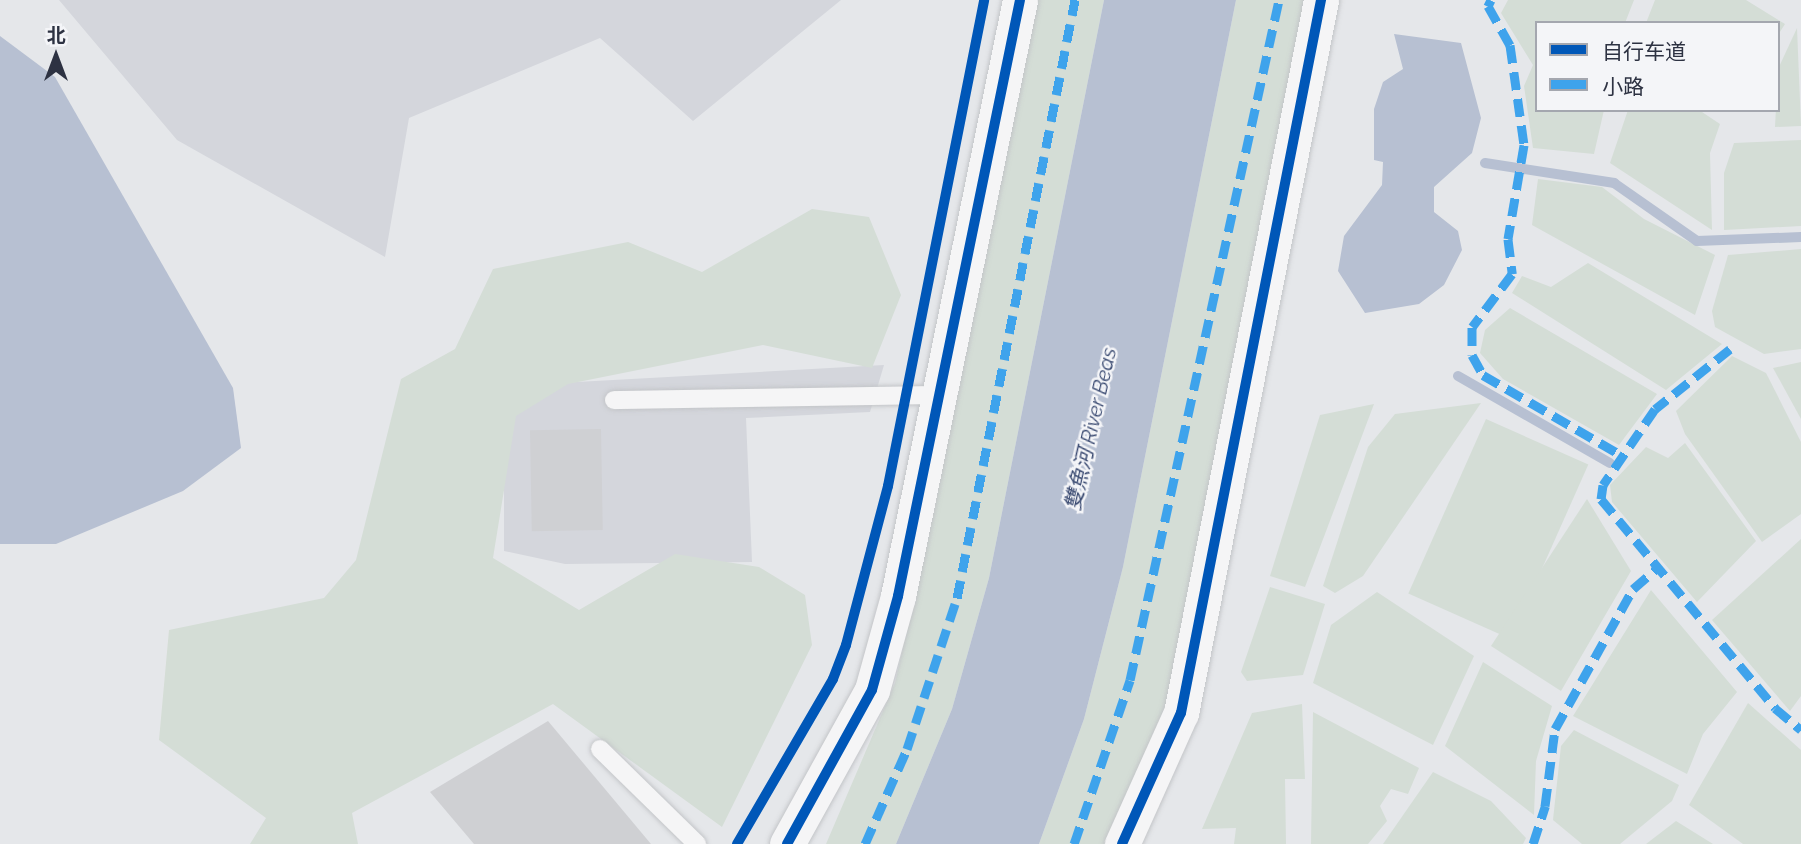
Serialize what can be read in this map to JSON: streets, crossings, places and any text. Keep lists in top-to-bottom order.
{
  "water": ["雙魚河 River Beas"],
  "legend": ["自行车道", "小路"],
  "north": "top"
}
